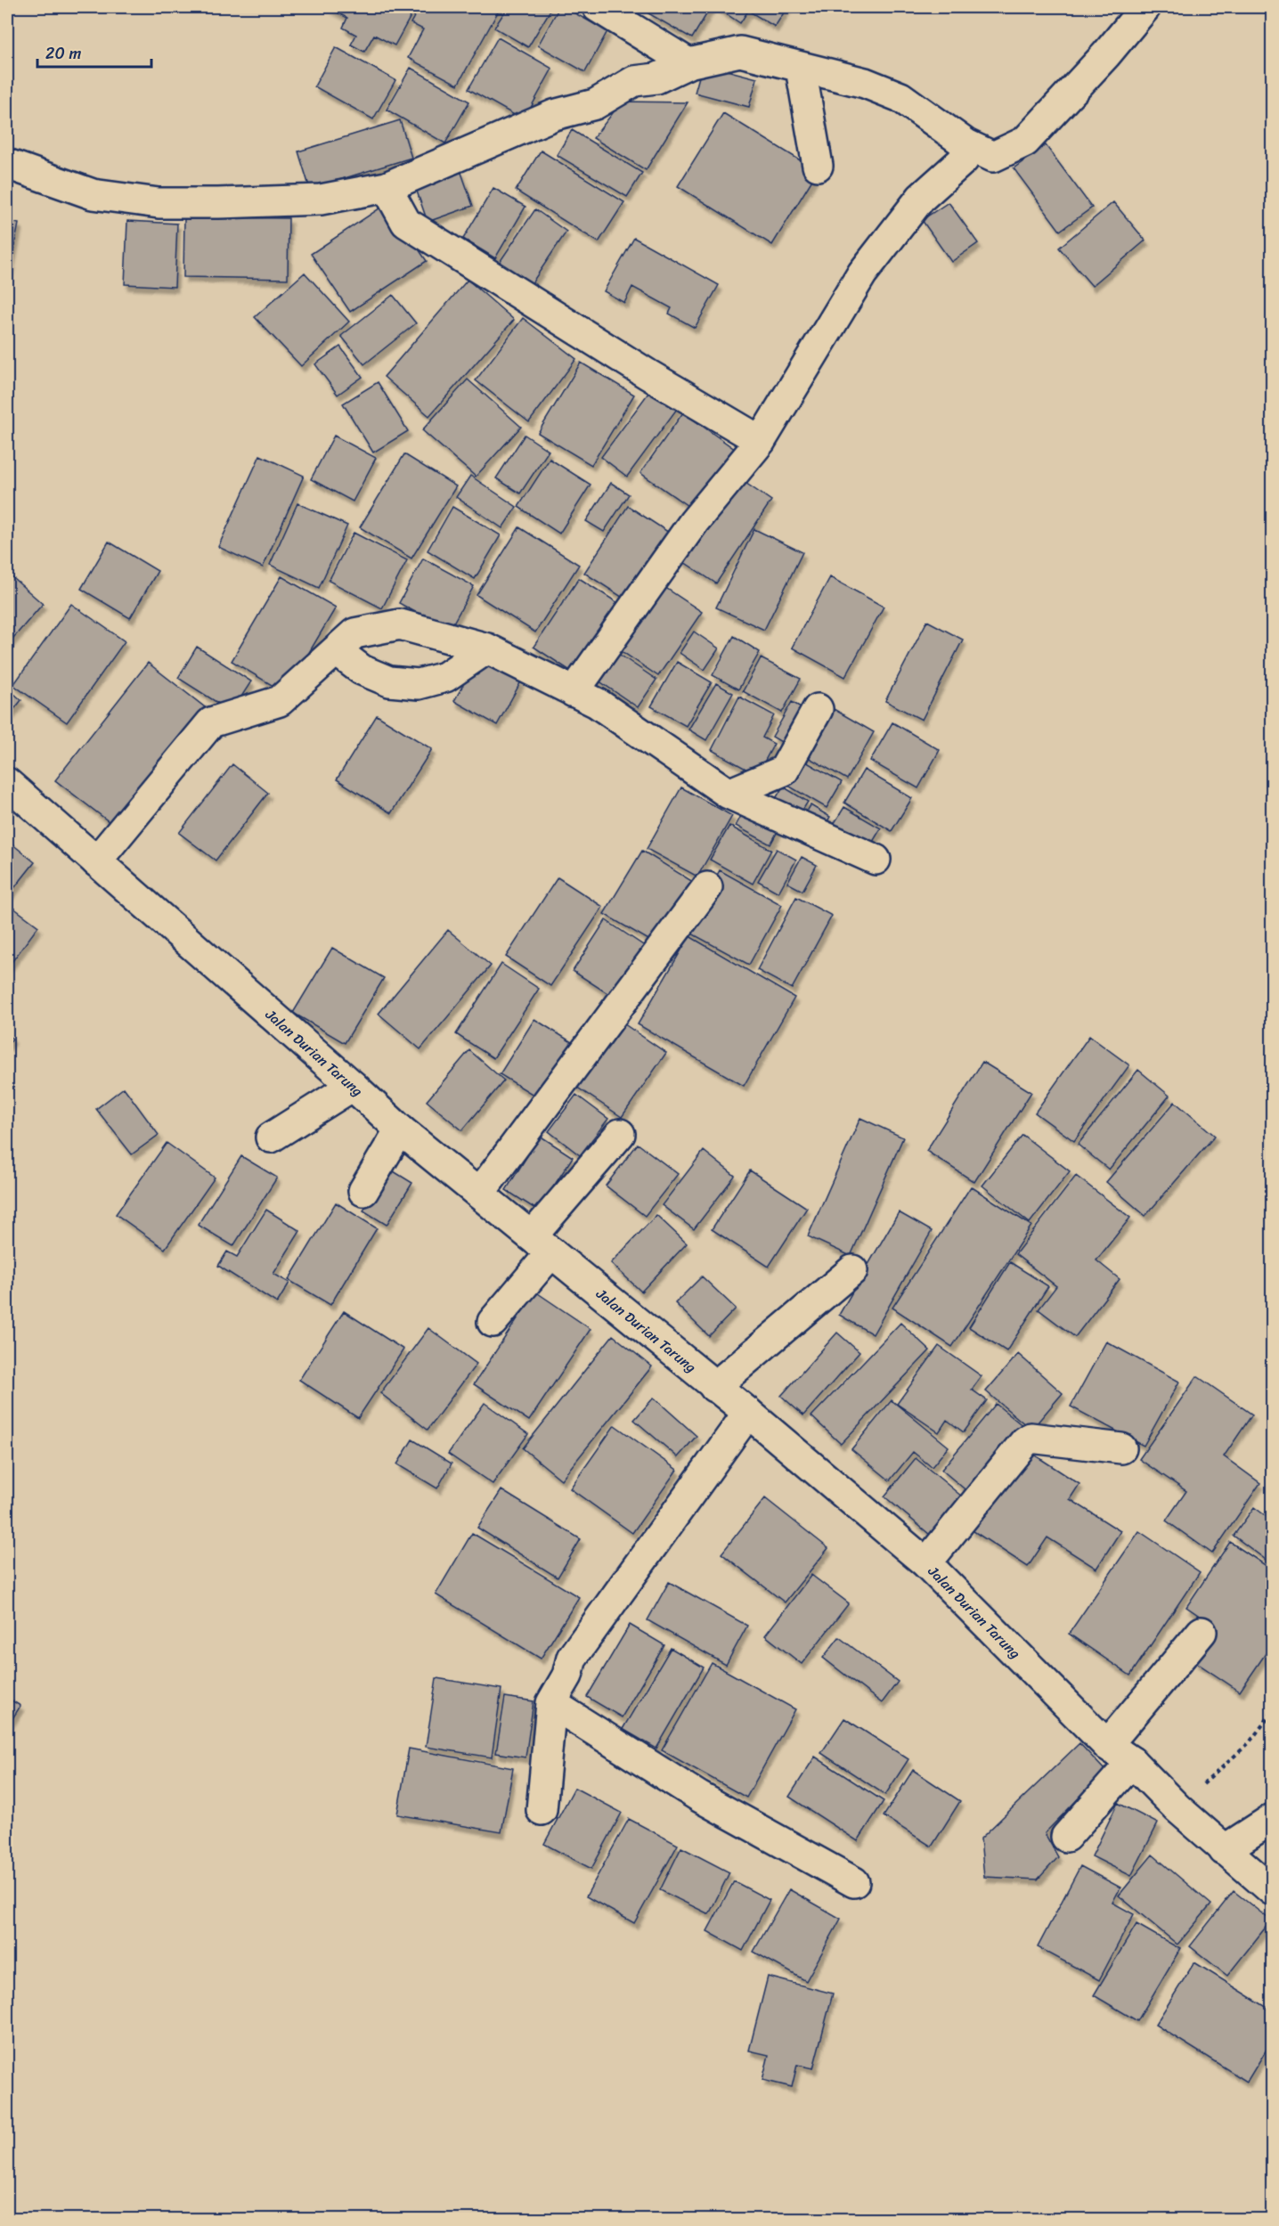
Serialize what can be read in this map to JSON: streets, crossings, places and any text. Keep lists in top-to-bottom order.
{
  "streets": {
    "street": ["Jalan Durian Tarung"]
  },
  "scale_bar": "20 m"
}
